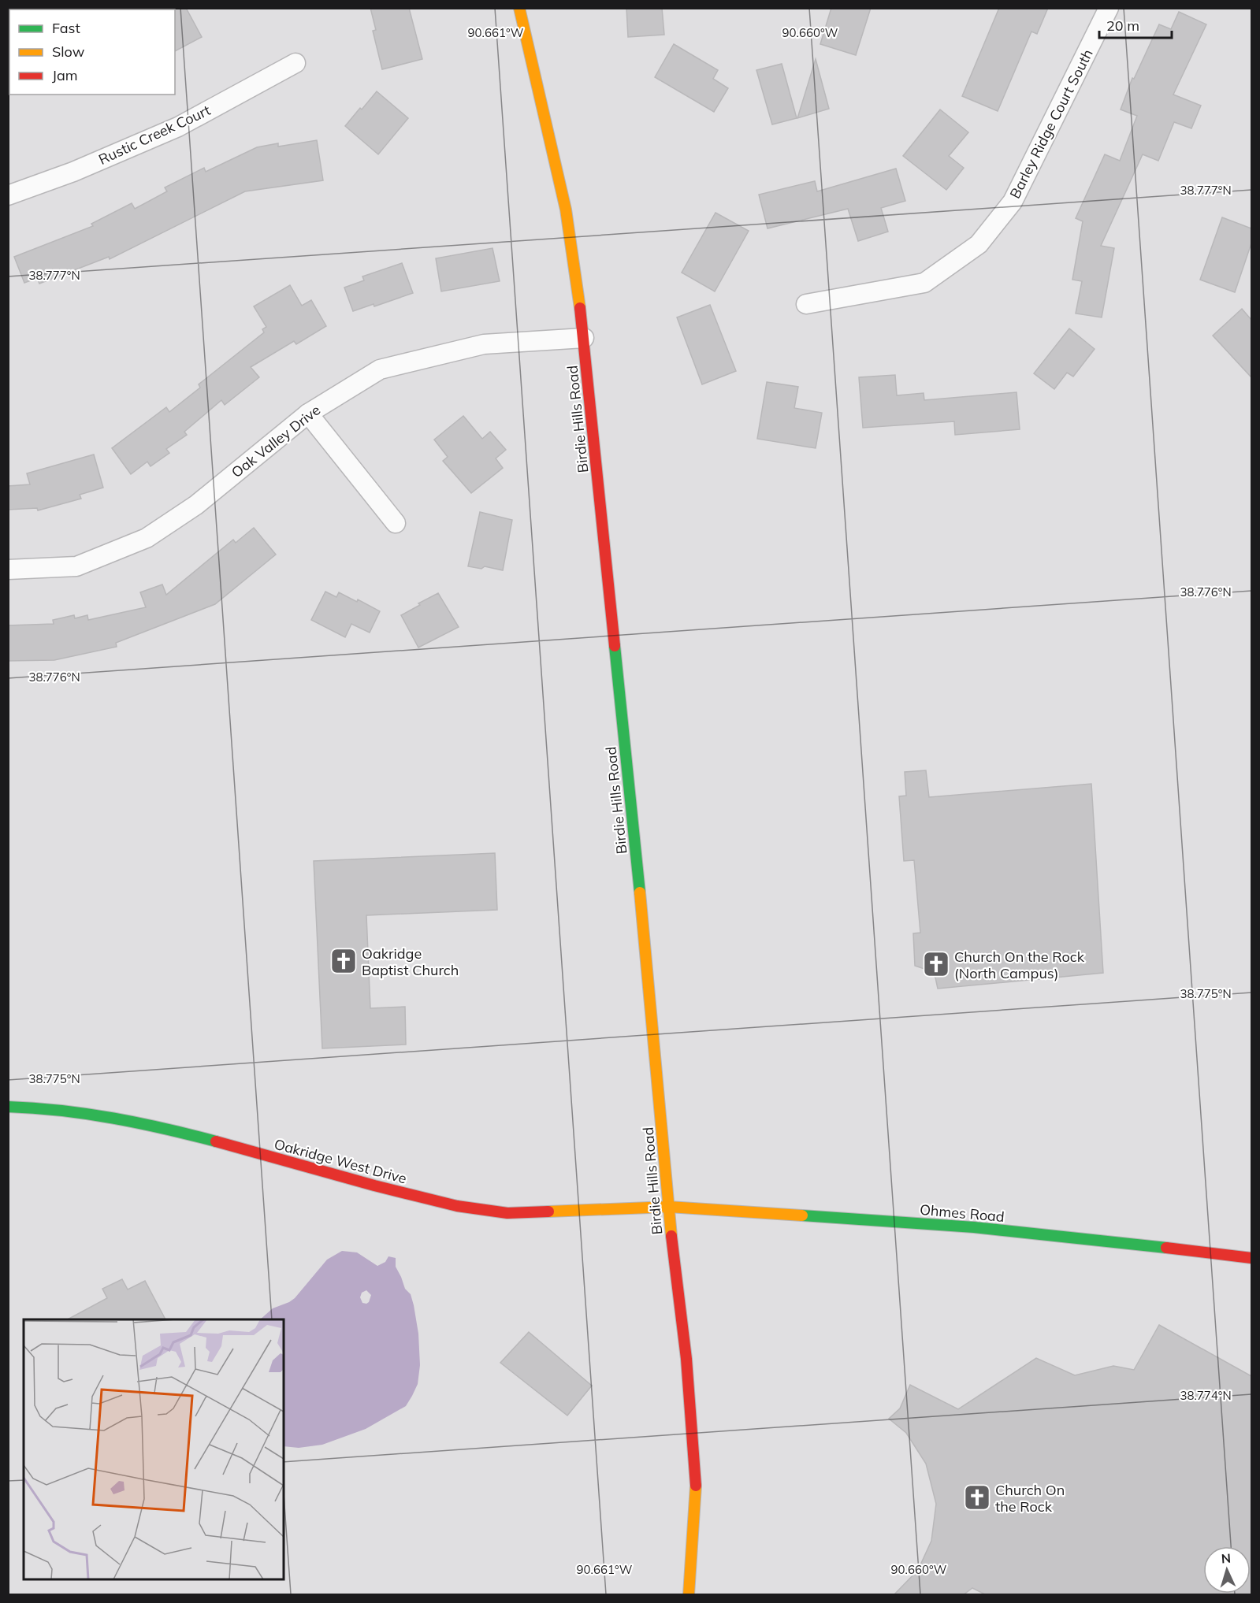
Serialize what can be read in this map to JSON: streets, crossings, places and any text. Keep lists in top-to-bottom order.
{
  "streets": {
    "main road": ["Birdie Hills Road", "Oakridge West Drive", "Ohmes Road"],
    "street": ["Barley Ridge Court South", "Rustic Creek Court", "Oak Valley Drive"]
  },
  "crossings": [
    ["Birdie Hills Road", "Oak Valley Drive"],
    ["Birdie Hills Road", "Oakridge West Drive"],
    ["Birdie Hills Road", "Ohmes Road"],
    ["Oakridge West Drive", "Ohmes Road"]
  ],
  "places": {
    "church": ["Oakridge Baptist Church", "Church On the Rock (North Campus)", "Church On the Rock"]
  },
  "legend": ["Fast", "Slow", "Jam"],
  "scale_bar": "20 m",
  "north": "top",
  "coordinates": [
    "90.661°W",
    "90.660°W",
    "38.777°N",
    "38.776°N",
    "38.775°N",
    "38.774°N"
  ]
}
